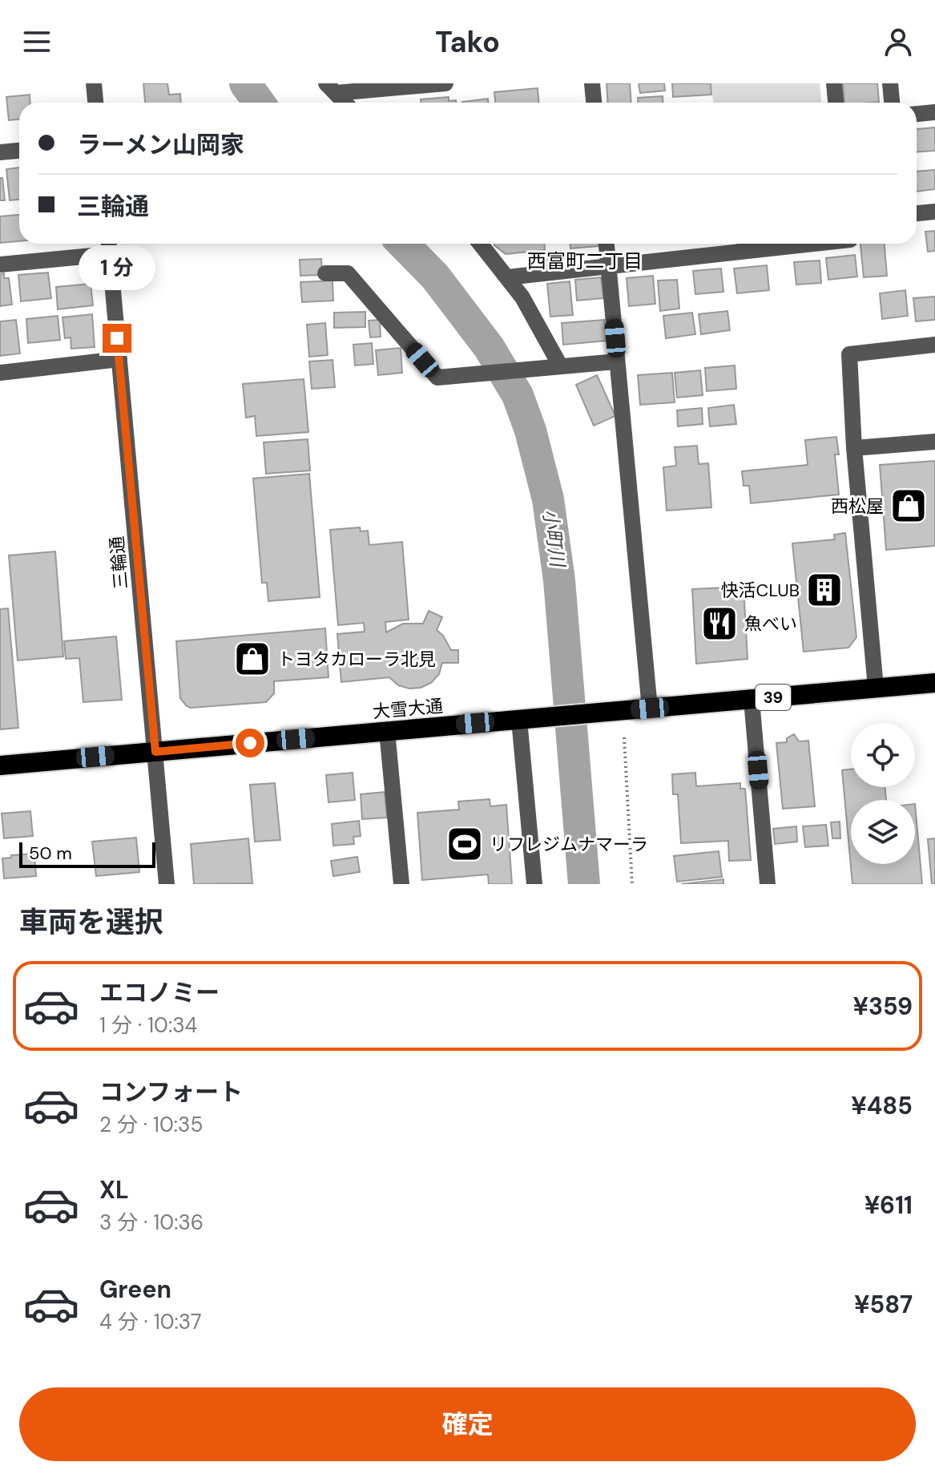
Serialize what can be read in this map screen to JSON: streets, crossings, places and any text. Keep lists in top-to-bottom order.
{
  "streets": {
    "highway": ["39", "大雪大通"],
    "street": ["三輪通"]
  },
  "crossings": [
    ["三輪通", "大雪大通"]
  ],
  "districts": ["西富町二丁目"],
  "water": ["小町川"],
  "places": {
    "shop": ["西松屋", "トヨタカローラ北見"],
    "building": ["快活CLUB"],
    "restaurant": ["魚べい"],
    "sports": ["リフレジムナマーラ"]
  },
  "scale_bar": "50 m",
  "page": {
    "header": "Tako",
    "banner": ["ラーメン山岡家", "三輪通"],
    "bubble": "1 分",
    "scale": "50 m",
    "heading": "車両を選択",
    "list": [
      {
        "name": "エコノミー",
        "note": "1 分 · 10:34",
        "value": "¥359"
      },
      {
        "name": "コンフォート",
        "note": "2 分 · 10:35",
        "value": "¥485"
      },
      {
        "name": "XL",
        "note": "3 分 · 10:36",
        "value": "¥611"
      },
      {
        "name": "Green",
        "note": "4 分 · 10:37",
        "value": "¥587"
      }
    ],
    "buttons": "確定"
  }
}
